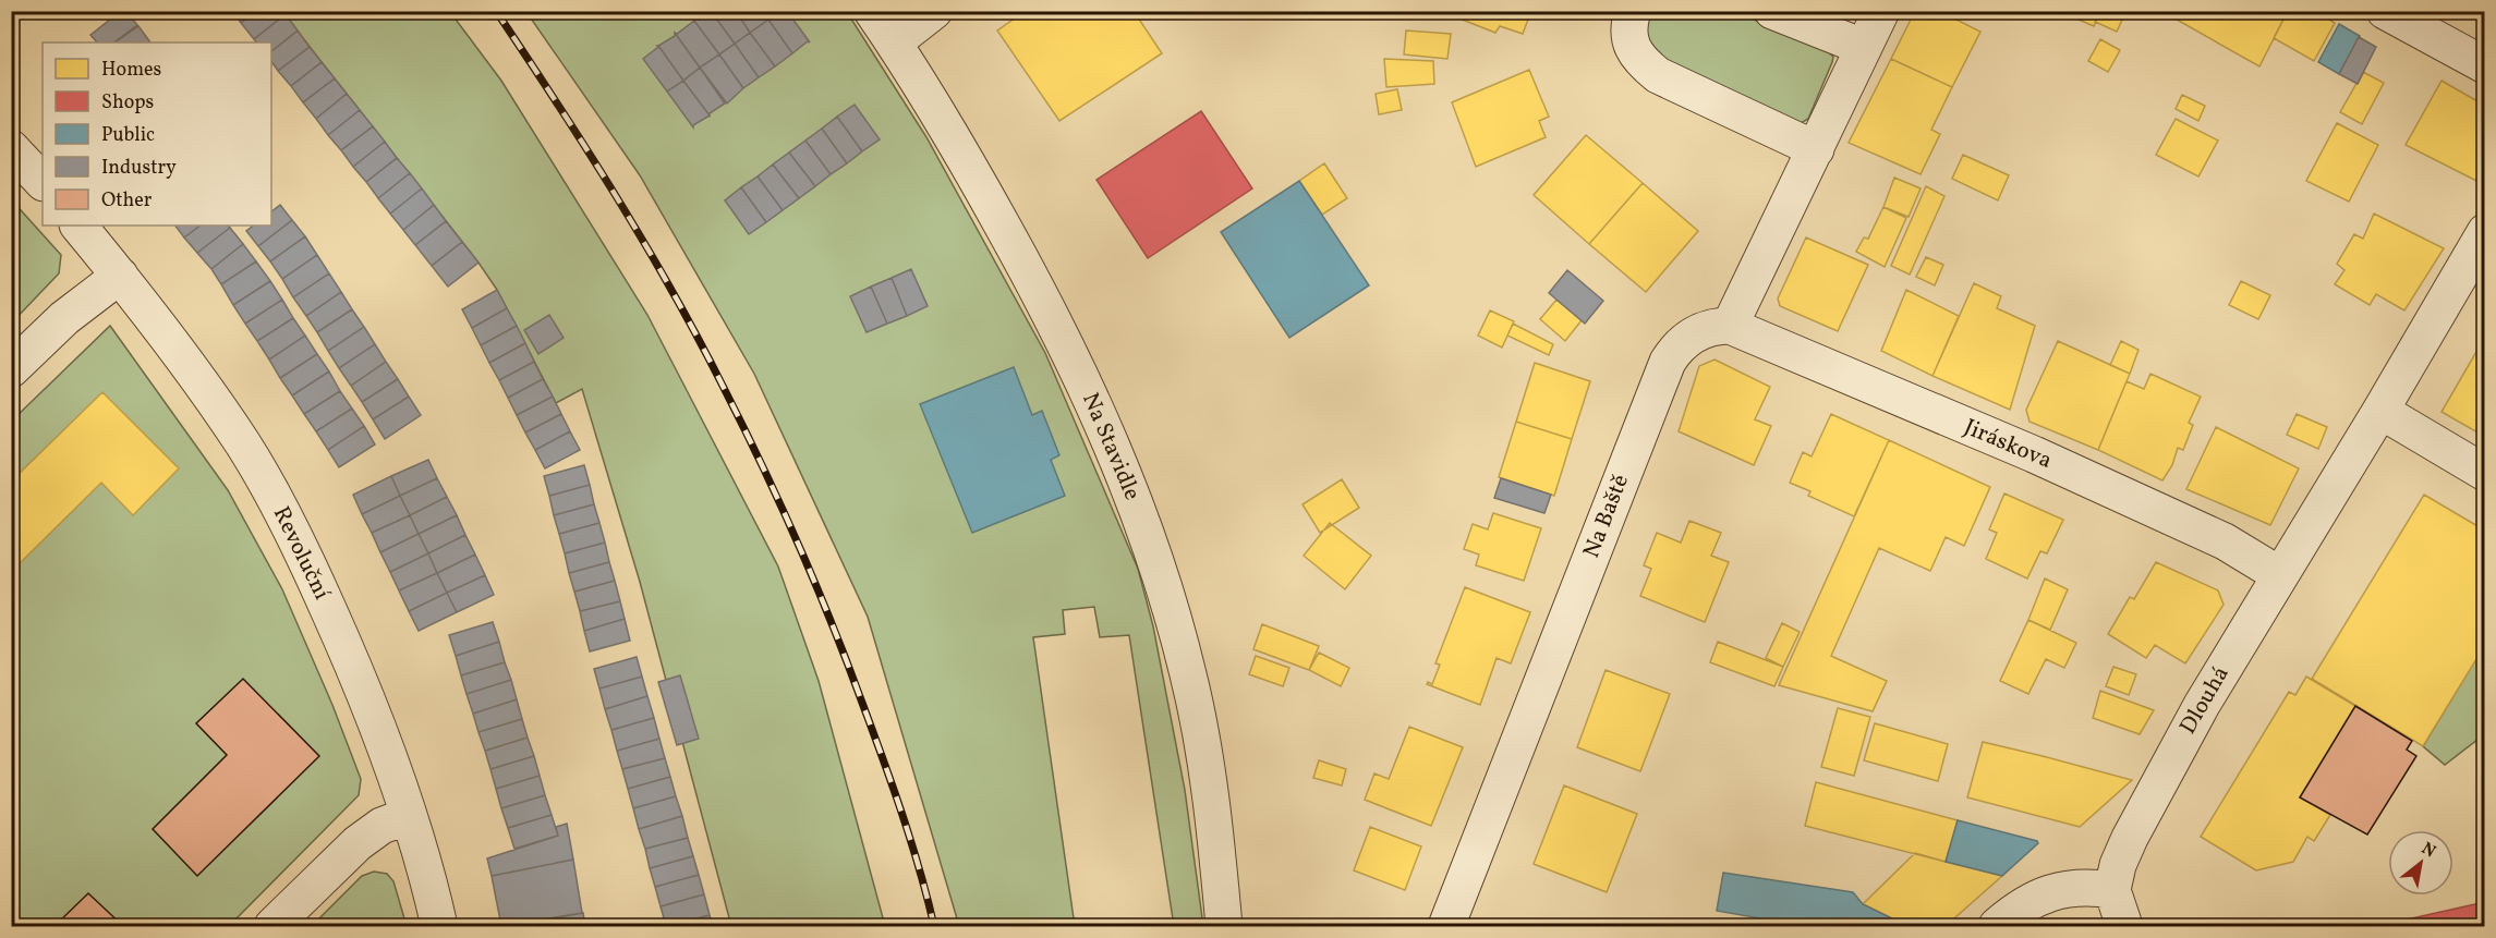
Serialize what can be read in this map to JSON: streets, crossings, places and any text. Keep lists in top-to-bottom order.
{
  "streets": {
    "street": [
      "Jiráskova",
      "Na Stavidle",
      "Na Baště",
      "Revoluční",
      "Dlouhá"
    ]
  },
  "crossings": [
    ["Jiráskova", "Na Baště"],
    ["Jiráskova", "Dlouhá"]
  ],
  "legend": [
    "Homes",
    "Shops",
    "Public",
    "Industry",
    "Other"
  ],
  "north": "top right"
}
